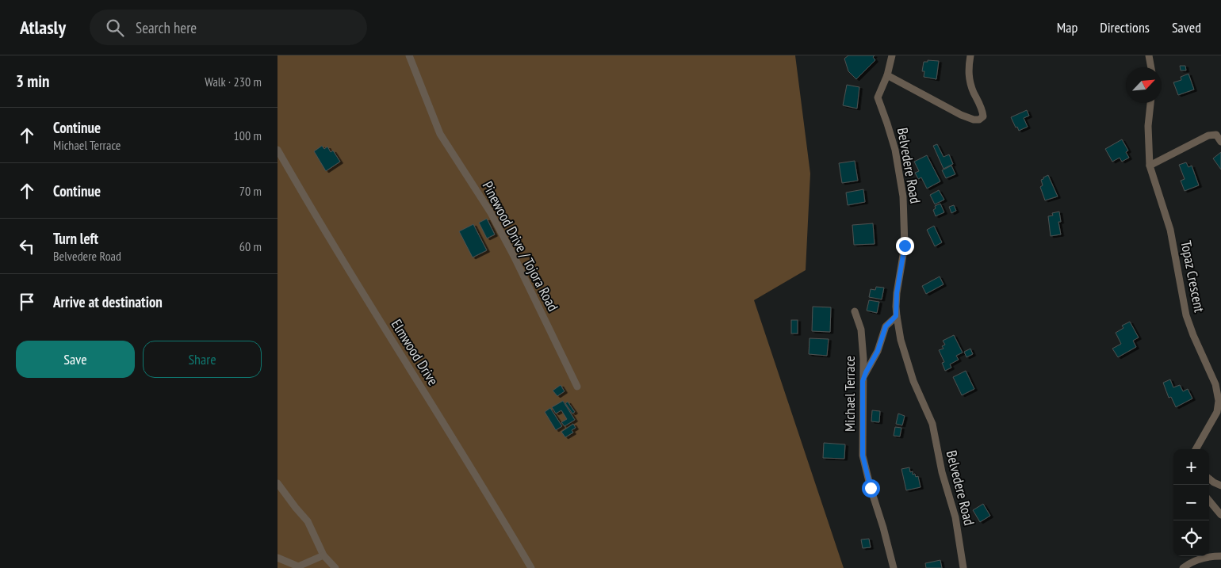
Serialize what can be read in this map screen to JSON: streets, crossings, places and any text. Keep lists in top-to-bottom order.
{
  "streets": {
    "street": [
      "Belvedere Road",
      "Pinewood Drive / Tojora Road",
      "Topaz Crescent",
      "Elmwood Drive",
      "Michael Terrace"
    ]
  },
  "north": "top right",
  "page": {
    "header": "Atlasly",
    "search": "Search here",
    "nav": ["Map", "Directions", "Saved"],
    "heading": ["3 min", "Walk · 230 m"],
    "list": [
      ["Continue", "Michael Terrace", "100 m"],
      ["Continue", "70 m"],
      ["Turn left", "Belvedere Road", "60 m"],
      "Arrive at destination"
    ],
    "buttons": ["Save", "Share"],
    "map_buttons": ["+", "−"]
  }
}
